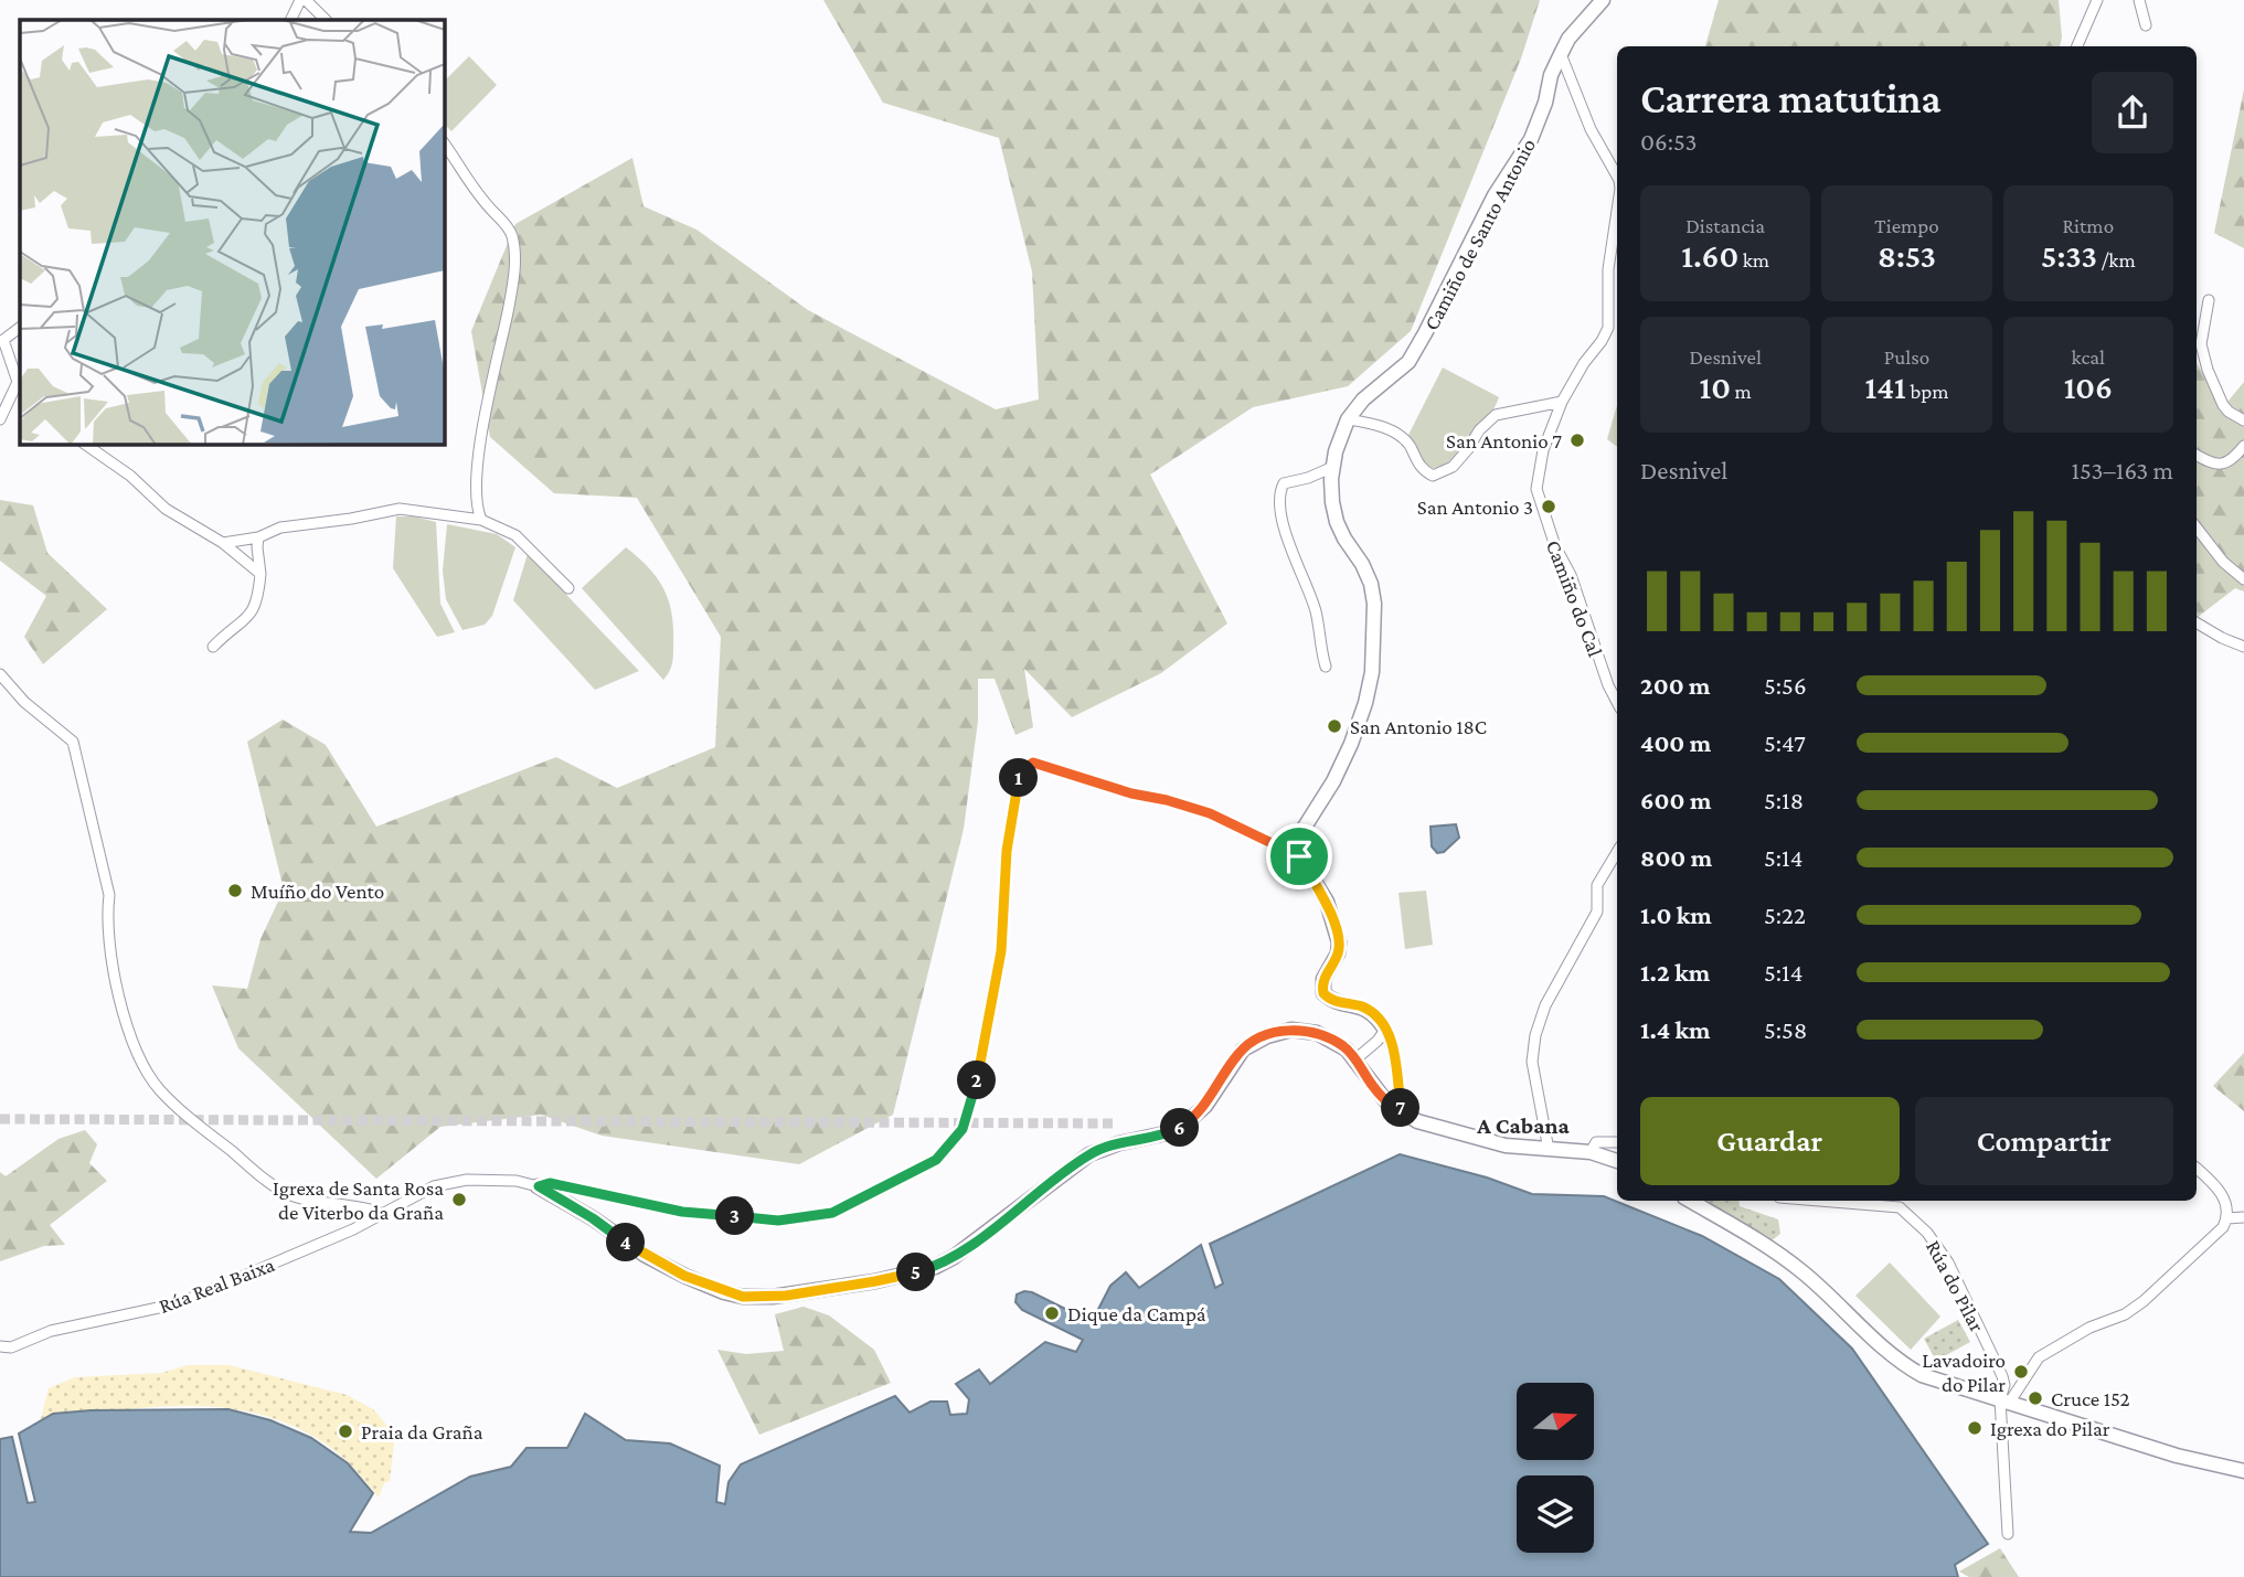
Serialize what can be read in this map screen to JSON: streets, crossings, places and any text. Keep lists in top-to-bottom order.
{
  "streets": {
    "street": [
      "Camiño de Santo Antonio",
      "Camiño do Cal",
      "Rúa Real Baixa",
      "Rúa do Pilar"
    ]
  },
  "crossings": [
    ["Camiño de Santo Antonio", "Camiño do Cal"],
    ["Camiño de Santo Antonio", "Rúa Real Baixa"]
  ],
  "districts": ["A Cabana"],
  "places": [
    "San Antonio 7",
    "San Antonio 3",
    "San Antonio 18C",
    "Muíño do Vento",
    "Igrexa de Santa Rosa de Viterbo da Graña",
    "Dique da Campá",
    "Lavadoiro do Pilar",
    "Cruce 152",
    "Igrexa do Pilar",
    "Praia da Graña"
  ],
  "north": "right",
  "page": {
    "heading": ["Carrera matutina", "06:53"],
    "stats": [
      ["Distancia", "1.60 km"],
      ["Tiempo", "8:53"],
      ["Ritmo", "5:33 /km"],
      ["Desnivel", "10 m"],
      ["Pulso", "141 bpm"],
      ["kcal", "106"]
    ],
    "chart": ["Desnivel", "153–163 m"],
    "list": [
      {
        "name": "200 m",
        "note": "5:56"
      },
      {
        "name": "400 m",
        "note": "5:47"
      },
      {
        "name": "600 m",
        "note": "5:18"
      },
      {
        "name": "800 m",
        "note": "5:14"
      },
      {
        "name": "1.0 km",
        "note": "5:22"
      },
      {
        "name": "1.2 km",
        "note": "5:14"
      },
      {
        "name": "1.4 km",
        "note": "5:58"
      }
    ],
    "pins": [
      "1",
      "2",
      "7",
      "6",
      "3",
      "4",
      "5"
    ],
    "buttons": ["Guardar", "Compartir"]
  }
}
